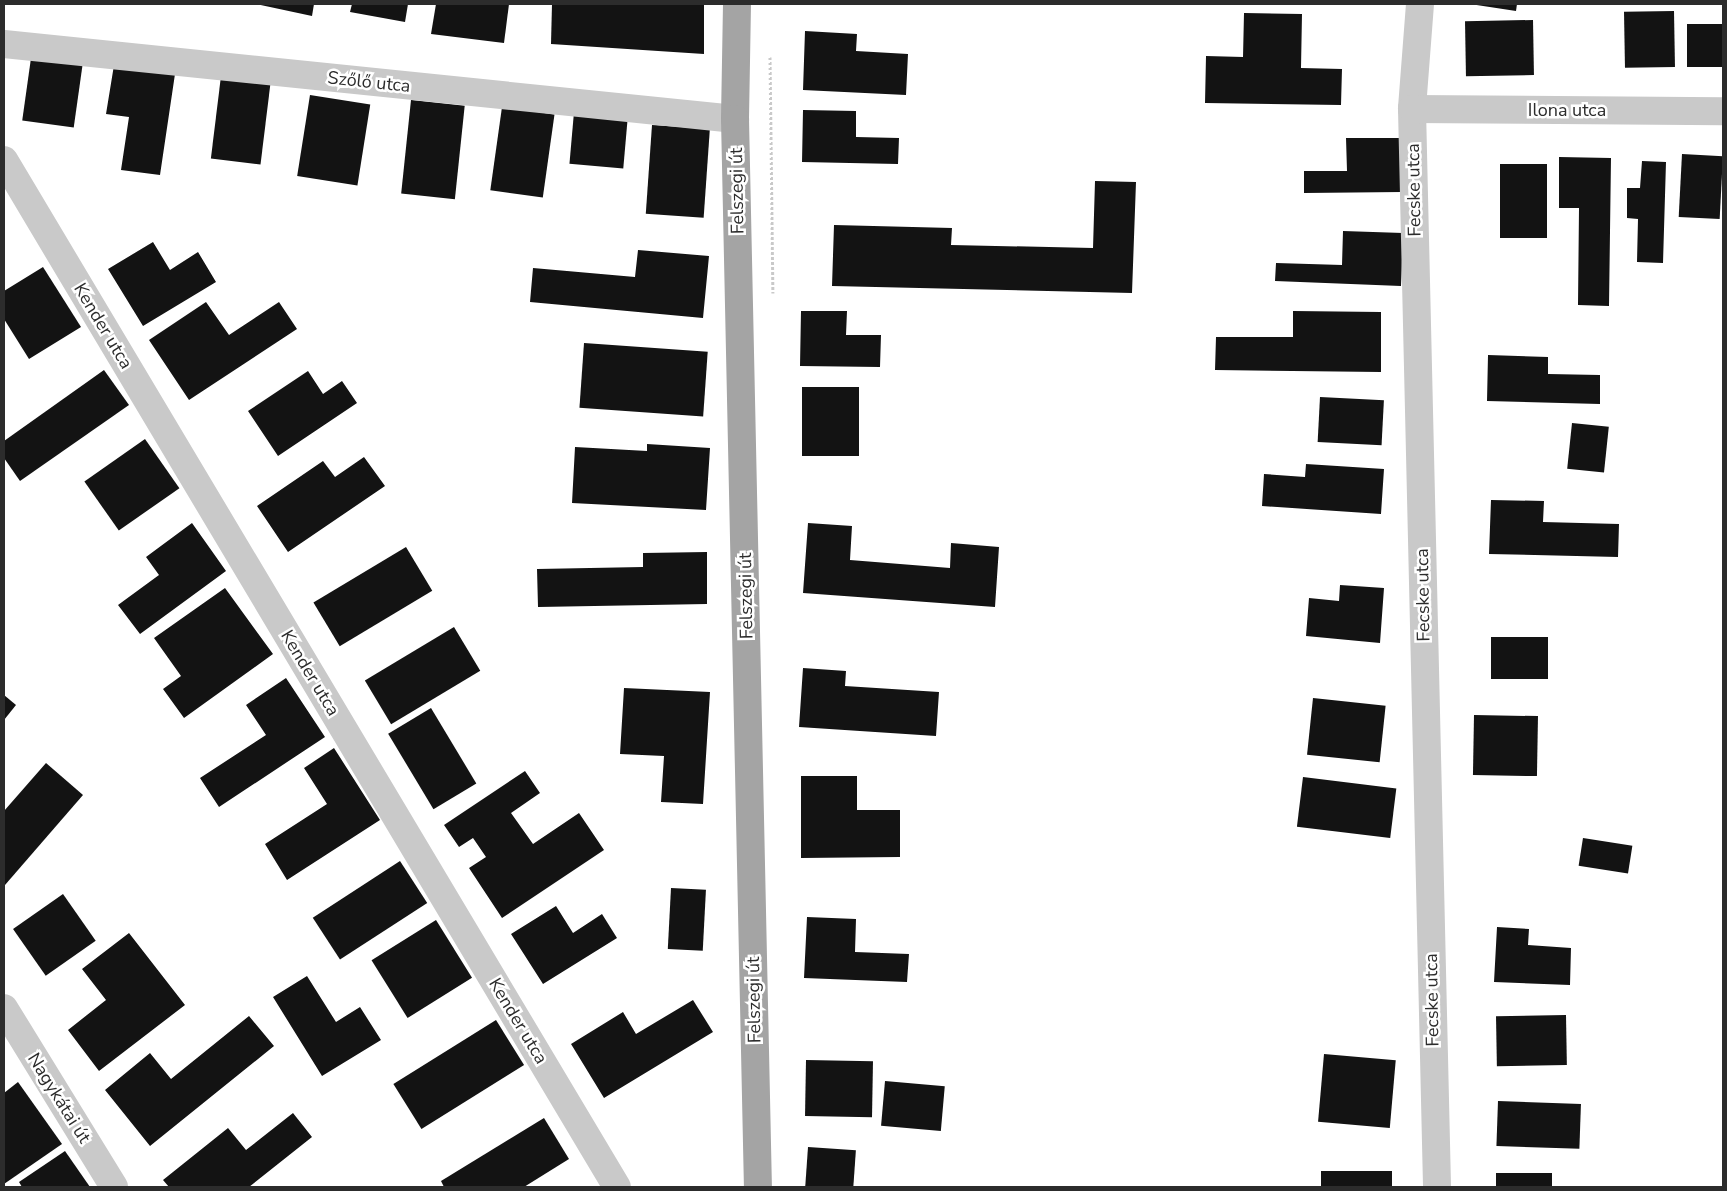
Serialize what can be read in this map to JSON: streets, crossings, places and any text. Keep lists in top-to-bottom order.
{
  "streets": {
    "main road": ["Felszegi út"],
    "street": [
      "Szőlő utca",
      "Ilona utca",
      "Fecske utca",
      "Kender utca",
      "Nagykátai út"
    ]
  },
  "crossings": [
    ["Szőlő utca", "Felszegi út"],
    ["Ilona utca", "Fecske utca"]
  ]
}
